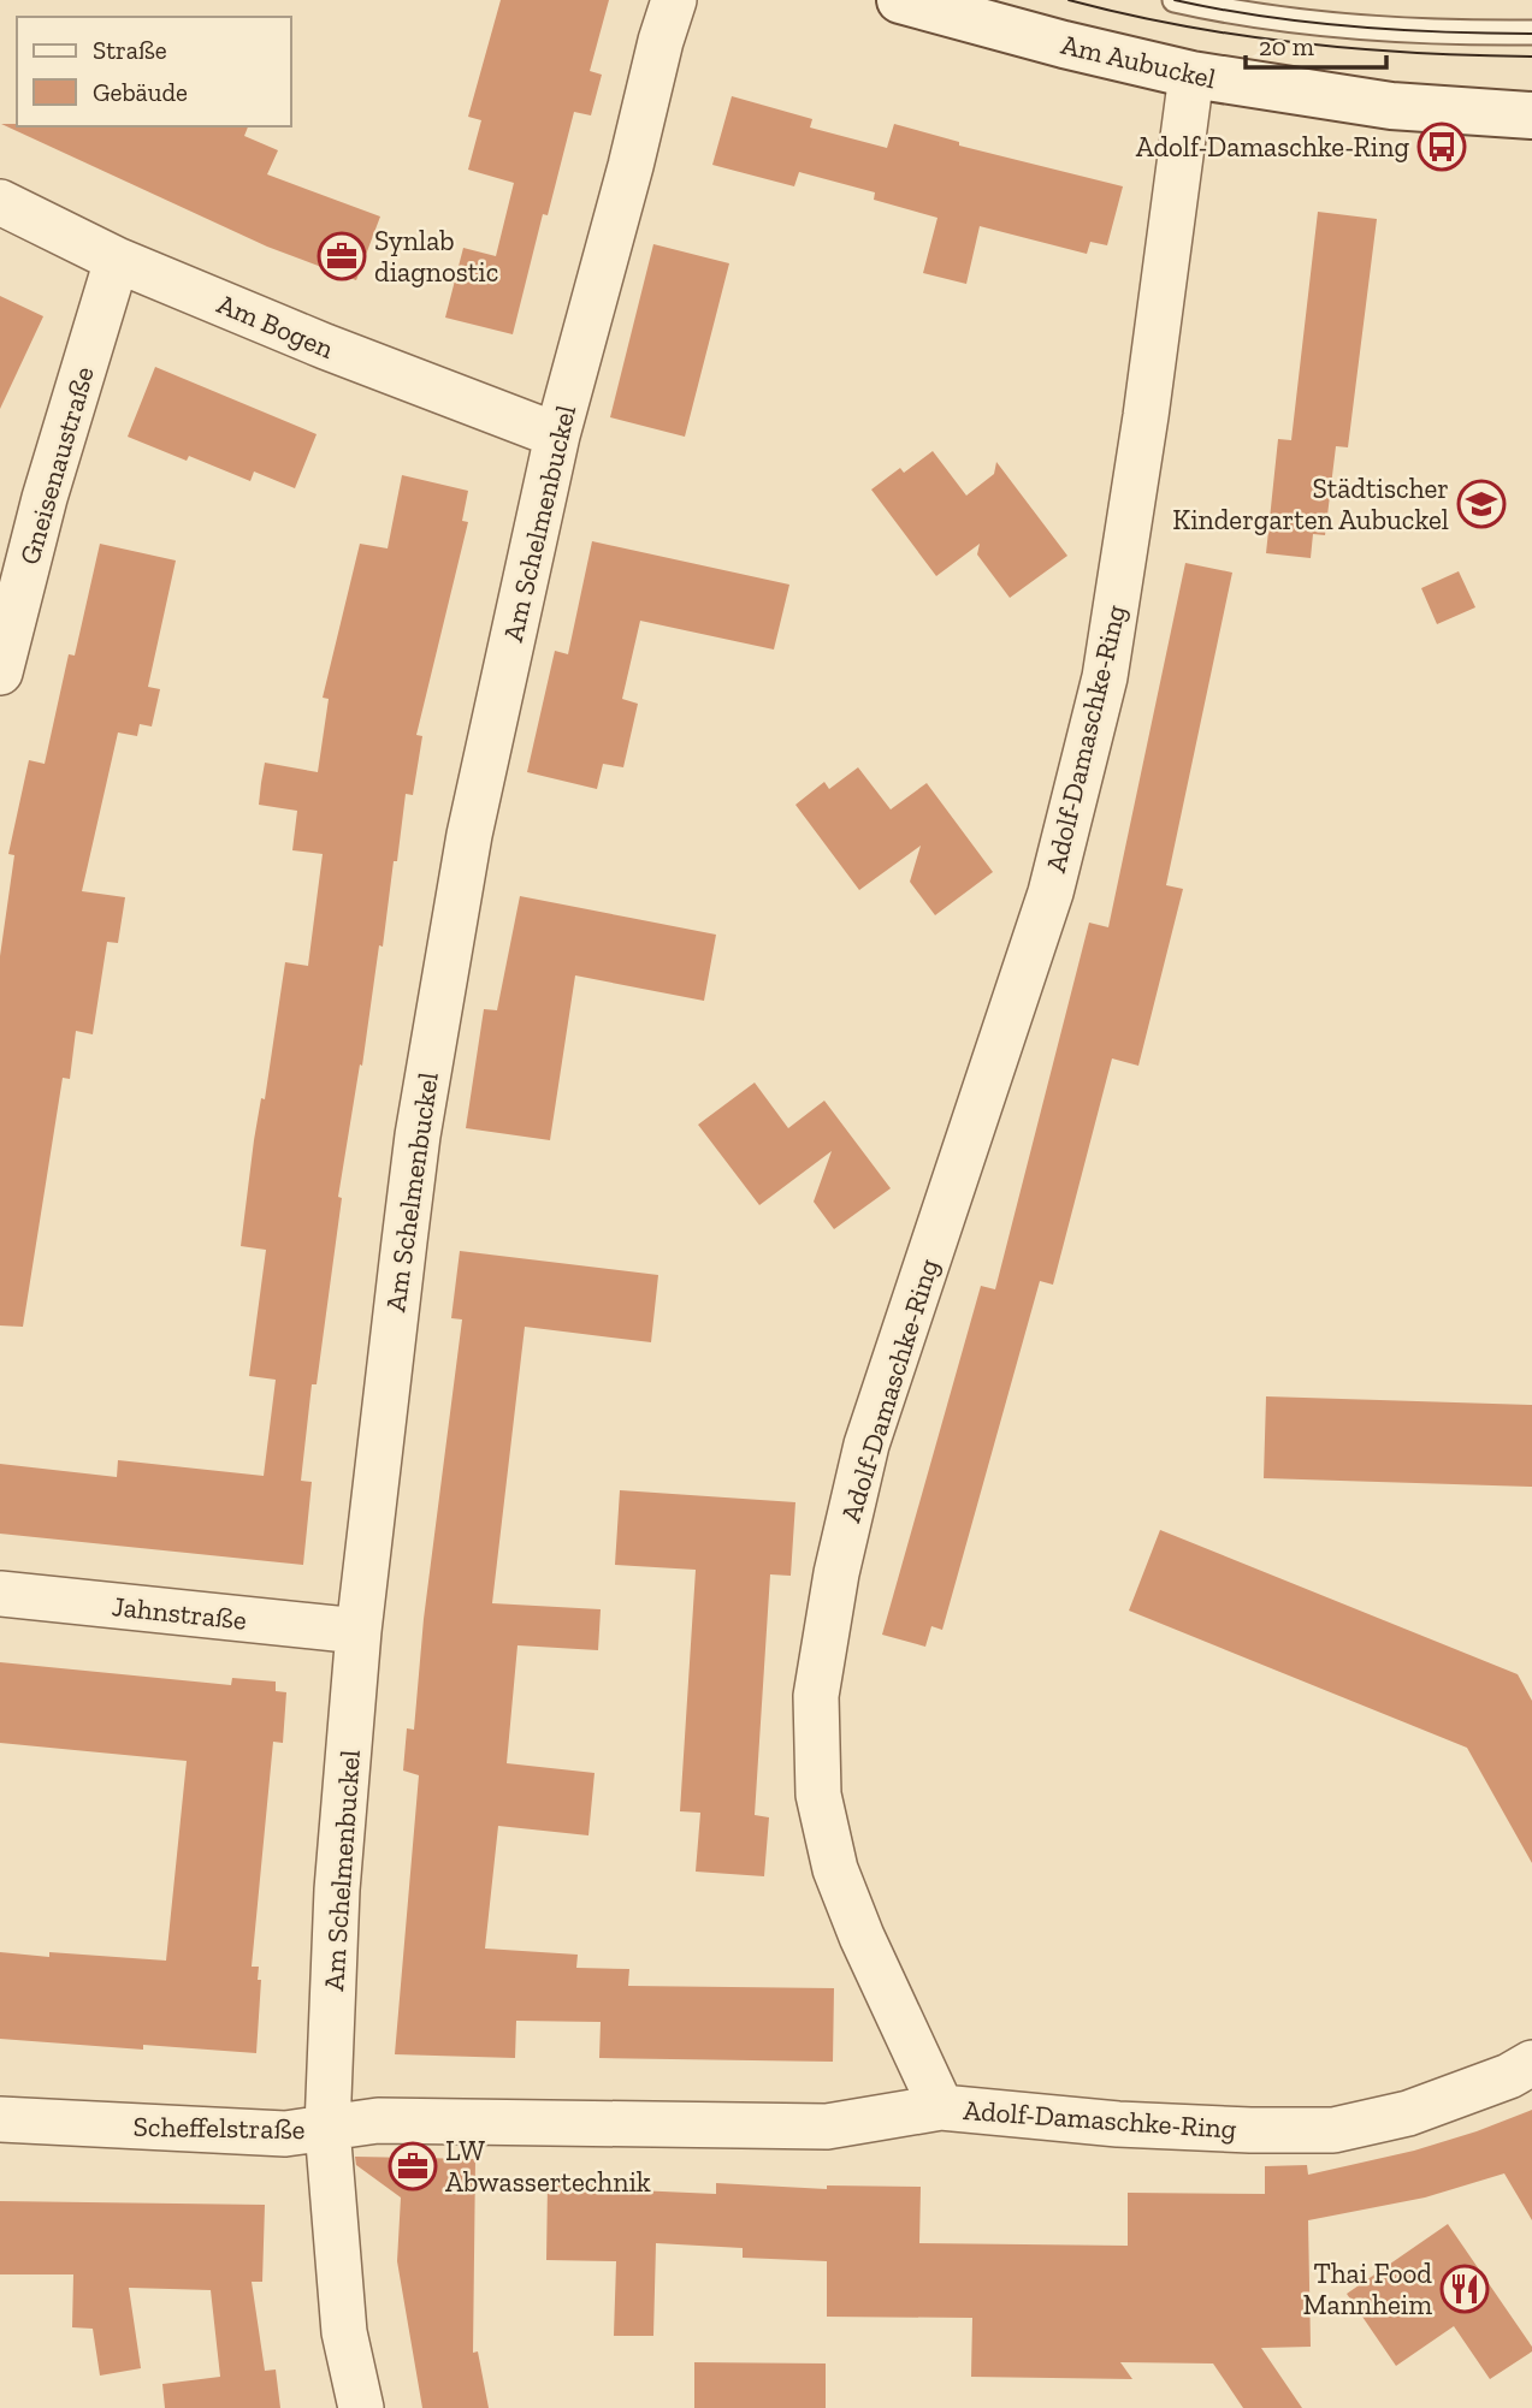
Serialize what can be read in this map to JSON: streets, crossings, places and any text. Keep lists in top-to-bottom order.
{
  "streets": {
    "main road": ["Am Aubuckel"],
    "street": [
      "Am Bogen",
      "Gneisenaustraße",
      "Am Schelmenbuckel",
      "Adolf-Damaschke-Ring",
      "Jahnstraße",
      "Scheffelstraße"
    ]
  },
  "crossings": [
    ["Am Aubuckel", "Adolf-Damaschke-Ring"],
    ["Am Bogen", "Gneisenaustraße"],
    ["Am Bogen", "Am Schelmenbuckel"],
    ["Am Schelmenbuckel", "Jahnstraße"],
    ["Am Schelmenbuckel", "Scheffelstraße"],
    ["Adolf-Damaschke-Ring", "Scheffelstraße"]
  ],
  "places": {
    "bus stop": ["Adolf-Damaschke-Ring"],
    "office": ["Synlab diagnostic", "LW Abwassertechnik"],
    "school or university": ["Städtischer Kindergarten Aubuckel"],
    "restaurant": ["Thai Food Mannheim"]
  },
  "legend": ["Straße", "Gebäude"],
  "scale_bar": "20 m"
}
